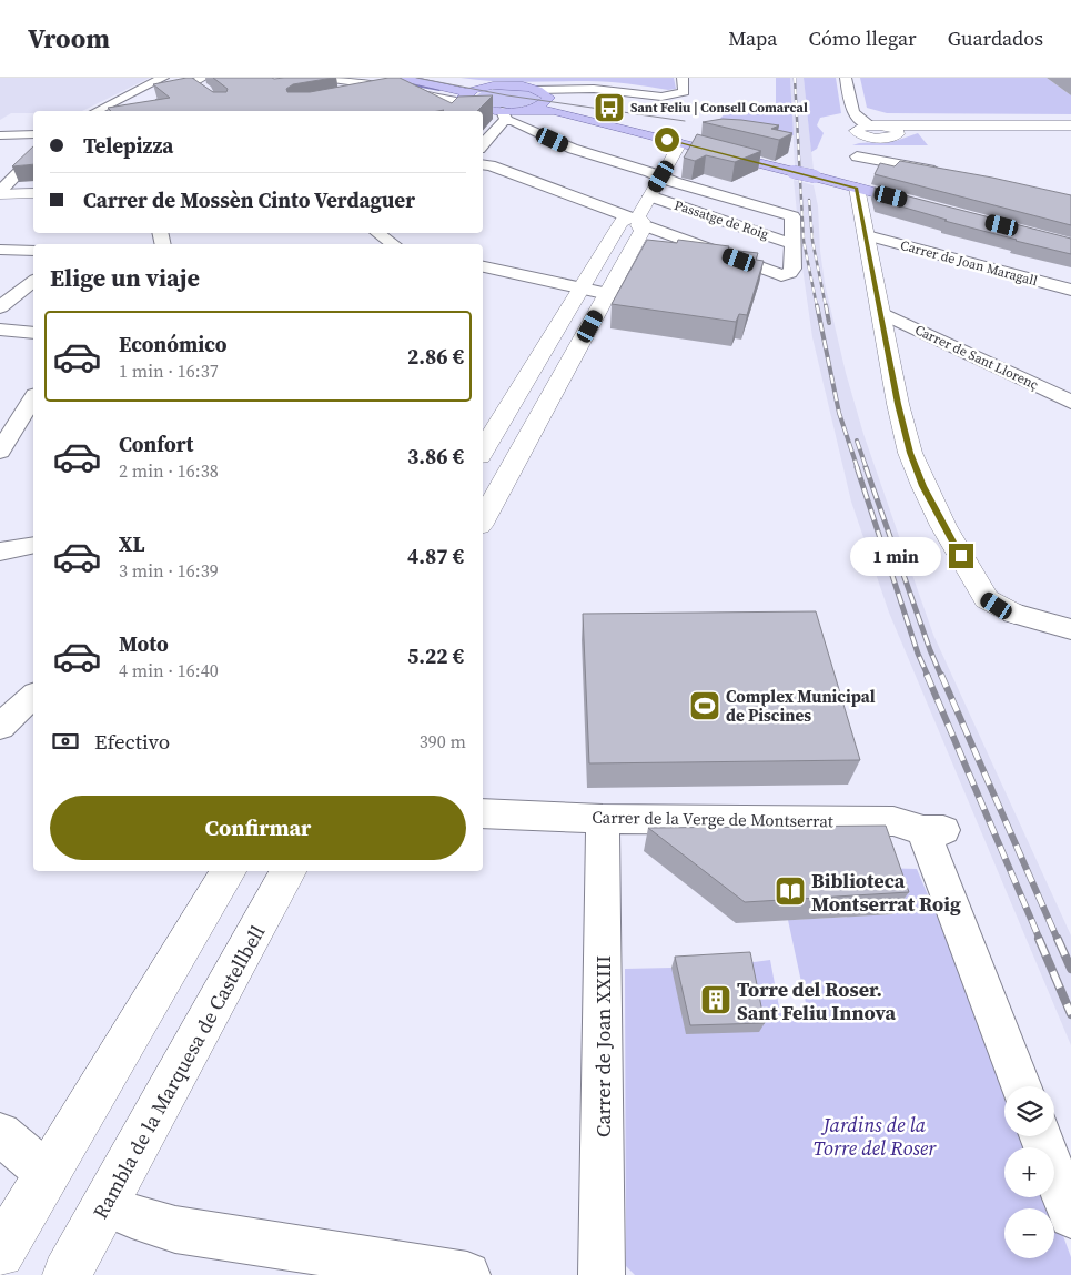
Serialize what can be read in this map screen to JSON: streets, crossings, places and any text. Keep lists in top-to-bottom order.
{
  "streets": {
    "street": [
      "Passatge de Roig",
      "Carrer de Joan Maragall",
      "Carrer de Sant Llorenç",
      "Carrer de la Verge de Montserrat",
      "Carrer de Joan XXIII",
      "Rambla de la Marquesa de Castellbell"
    ]
  },
  "crossings": [
    ["Carrer de la Verge de Montserrat", "Carrer de Joan XXIII"]
  ],
  "parks": ["Jardins de la Torre del Roser"],
  "places": {
    "bus stop": ["Sant Feliu | Consell Comarcal"],
    "sports": ["Complex Municipal de Piscines"],
    "library": ["Biblioteca Montserrat Roig"],
    "building": ["Torre del Roser. Sant Feliu Innova"]
  },
  "page": {
    "header": "Vroom",
    "nav": ["Mapa", "Cómo llegar", "Guardados"],
    "banner": ["Telepizza", "Carrer de Mossèn Cinto Verdaguer"],
    "heading": "Elige un viaje",
    "list": [
      {
        "name": "Económico",
        "note": "1 min · 16:37",
        "value": "2.86 €"
      },
      {
        "name": "Confort",
        "note": "2 min · 16:38",
        "value": "3.86 €"
      },
      {
        "name": "XL",
        "note": "3 min · 16:39",
        "value": "4.87 €"
      },
      {
        "name": "Moto",
        "note": "4 min · 16:40",
        "value": "5.22 €"
      }
    ],
    "bubble": "1 min",
    "pay": ["Efectivo", "390 m"],
    "buttons": "Confirmar",
    "map_buttons": ["+", "−"]
  }
}
